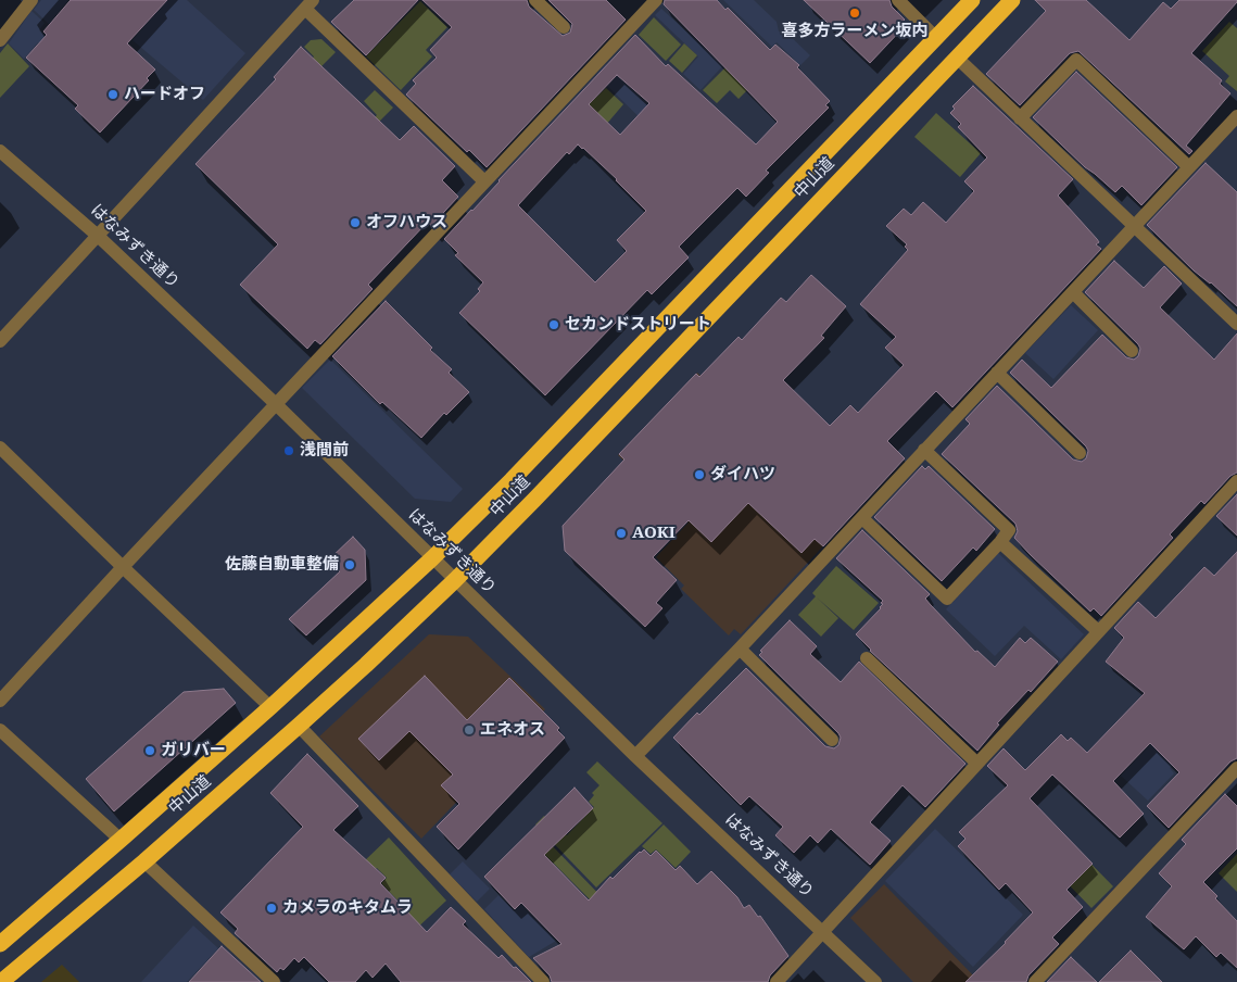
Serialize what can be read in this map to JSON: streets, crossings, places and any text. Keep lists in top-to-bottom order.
{
  "streets": {
    "highway": ["中山道"],
    "street": ["はなみずき通り"]
  },
  "crossings": [
    ["中山道", "はなみずき通り"]
  ],
  "places": [
    "喜多方ラーメン坂内",
    "ハードオフ",
    "オフハウス",
    "セカンドストリート",
    "浅間前",
    "ダイハツ",
    "AOKI",
    "佐藤自動車整備",
    "エネオス",
    "ガリバー",
    "カメラのキタムラ"
  ]
}
